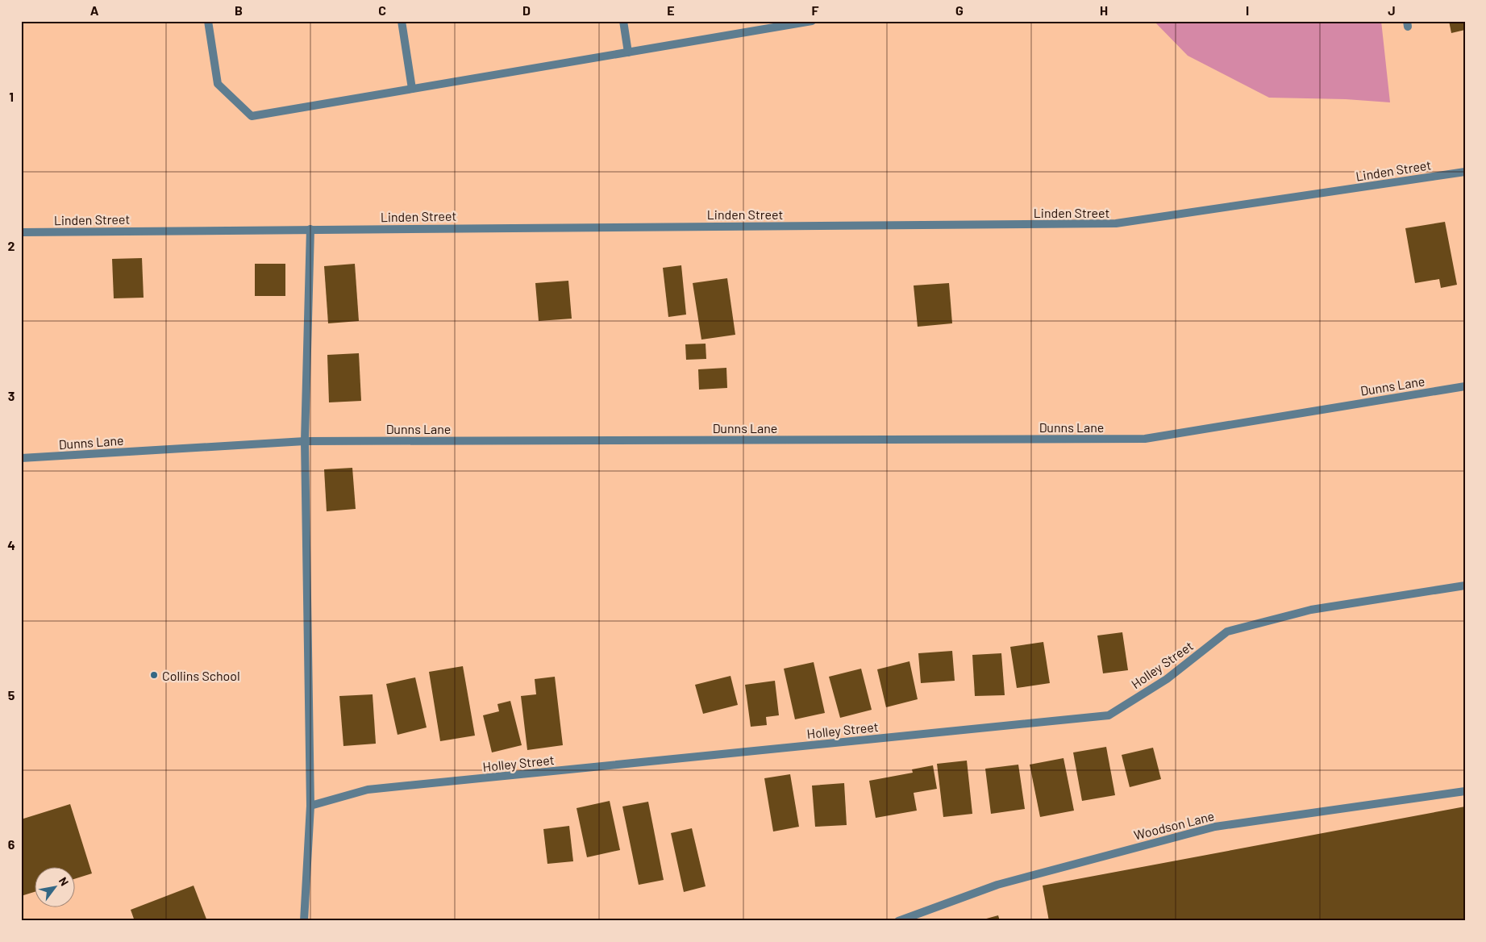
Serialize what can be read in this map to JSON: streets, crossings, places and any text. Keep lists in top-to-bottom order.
{
  "streets": {
    "street": [
      "Linden Street",
      "Dunns Lane",
      "Holley Street",
      "Woodson Lane"
    ]
  },
  "places": ["Collins School"],
  "north": "top right",
  "grid": {
    "columns": [
      "A",
      "B",
      "C",
      "D",
      "E",
      "F",
      "G",
      "H",
      "I",
      "J"
    ],
    "rows": [
      "1",
      "2",
      "3",
      "4",
      "5",
      "6"
    ]
  }
}
